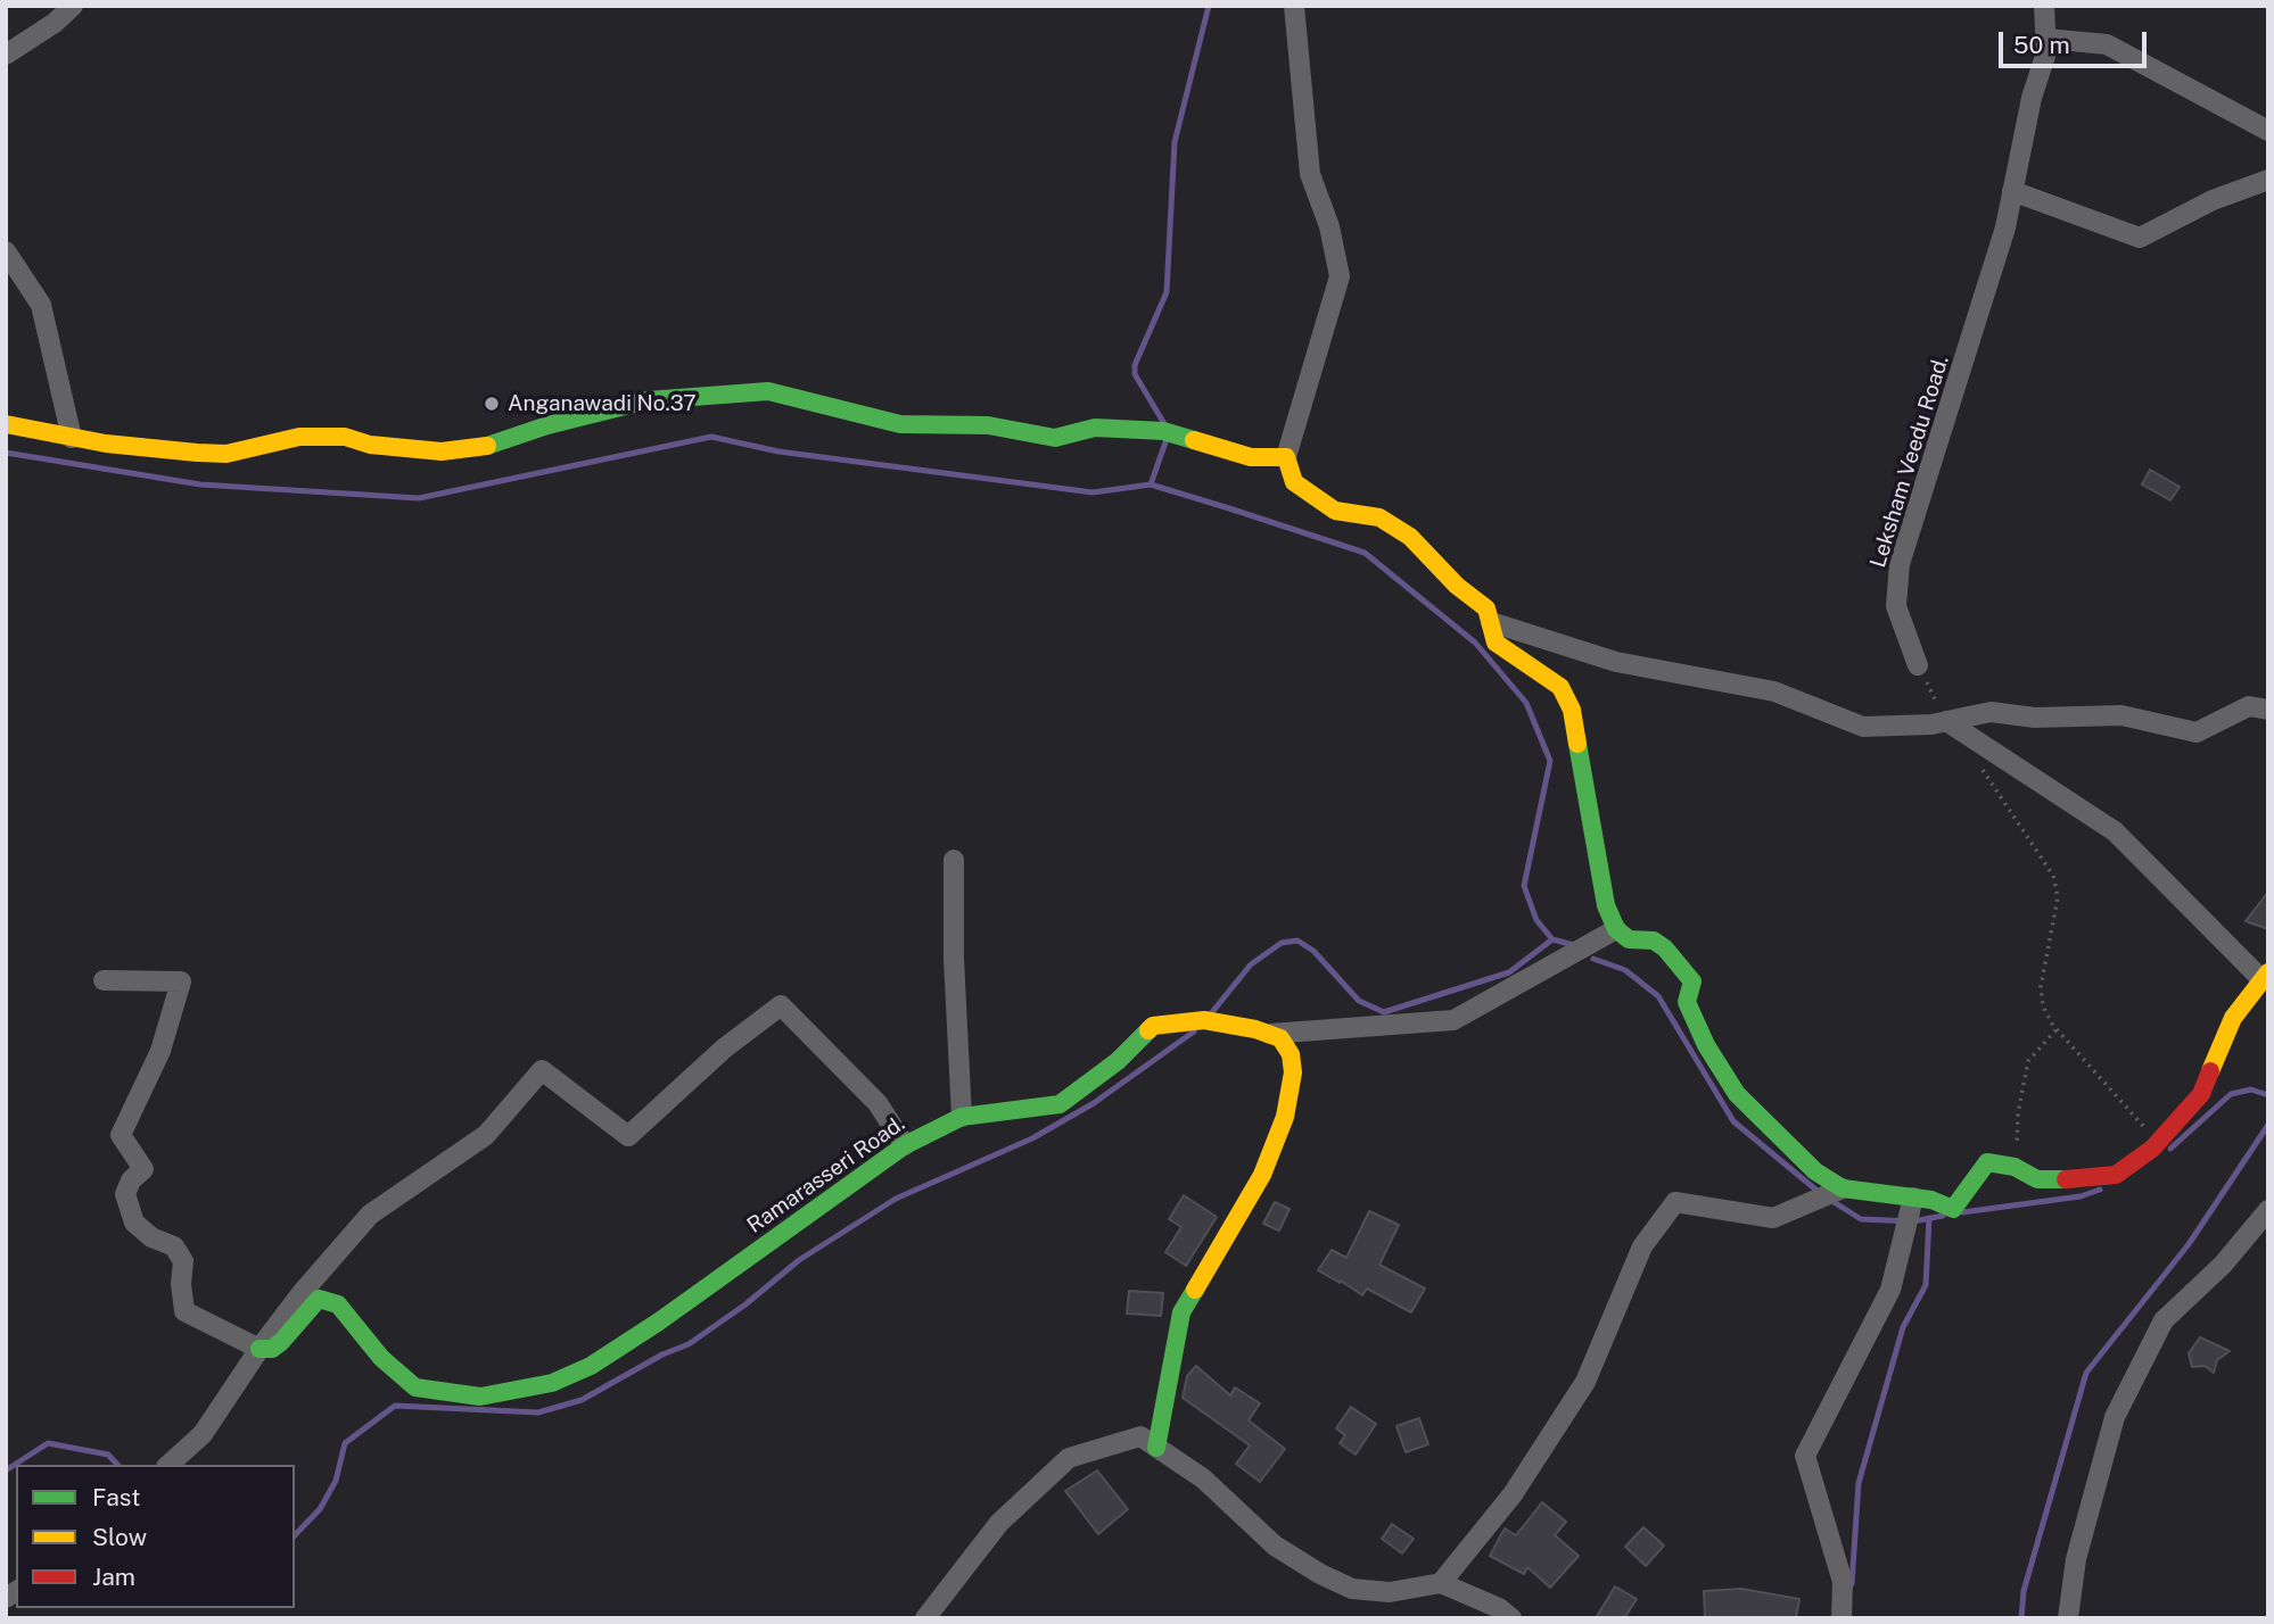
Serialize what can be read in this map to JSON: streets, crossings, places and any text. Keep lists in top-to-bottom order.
{
  "streets": {
    "street": ["Leksham Veedu Road.", "Ramarasseri Road."]
  },
  "places": ["Anganawadi No.37"],
  "legend": ["Fast", "Slow", "Jam"],
  "scale_bar": "50 m"
}
